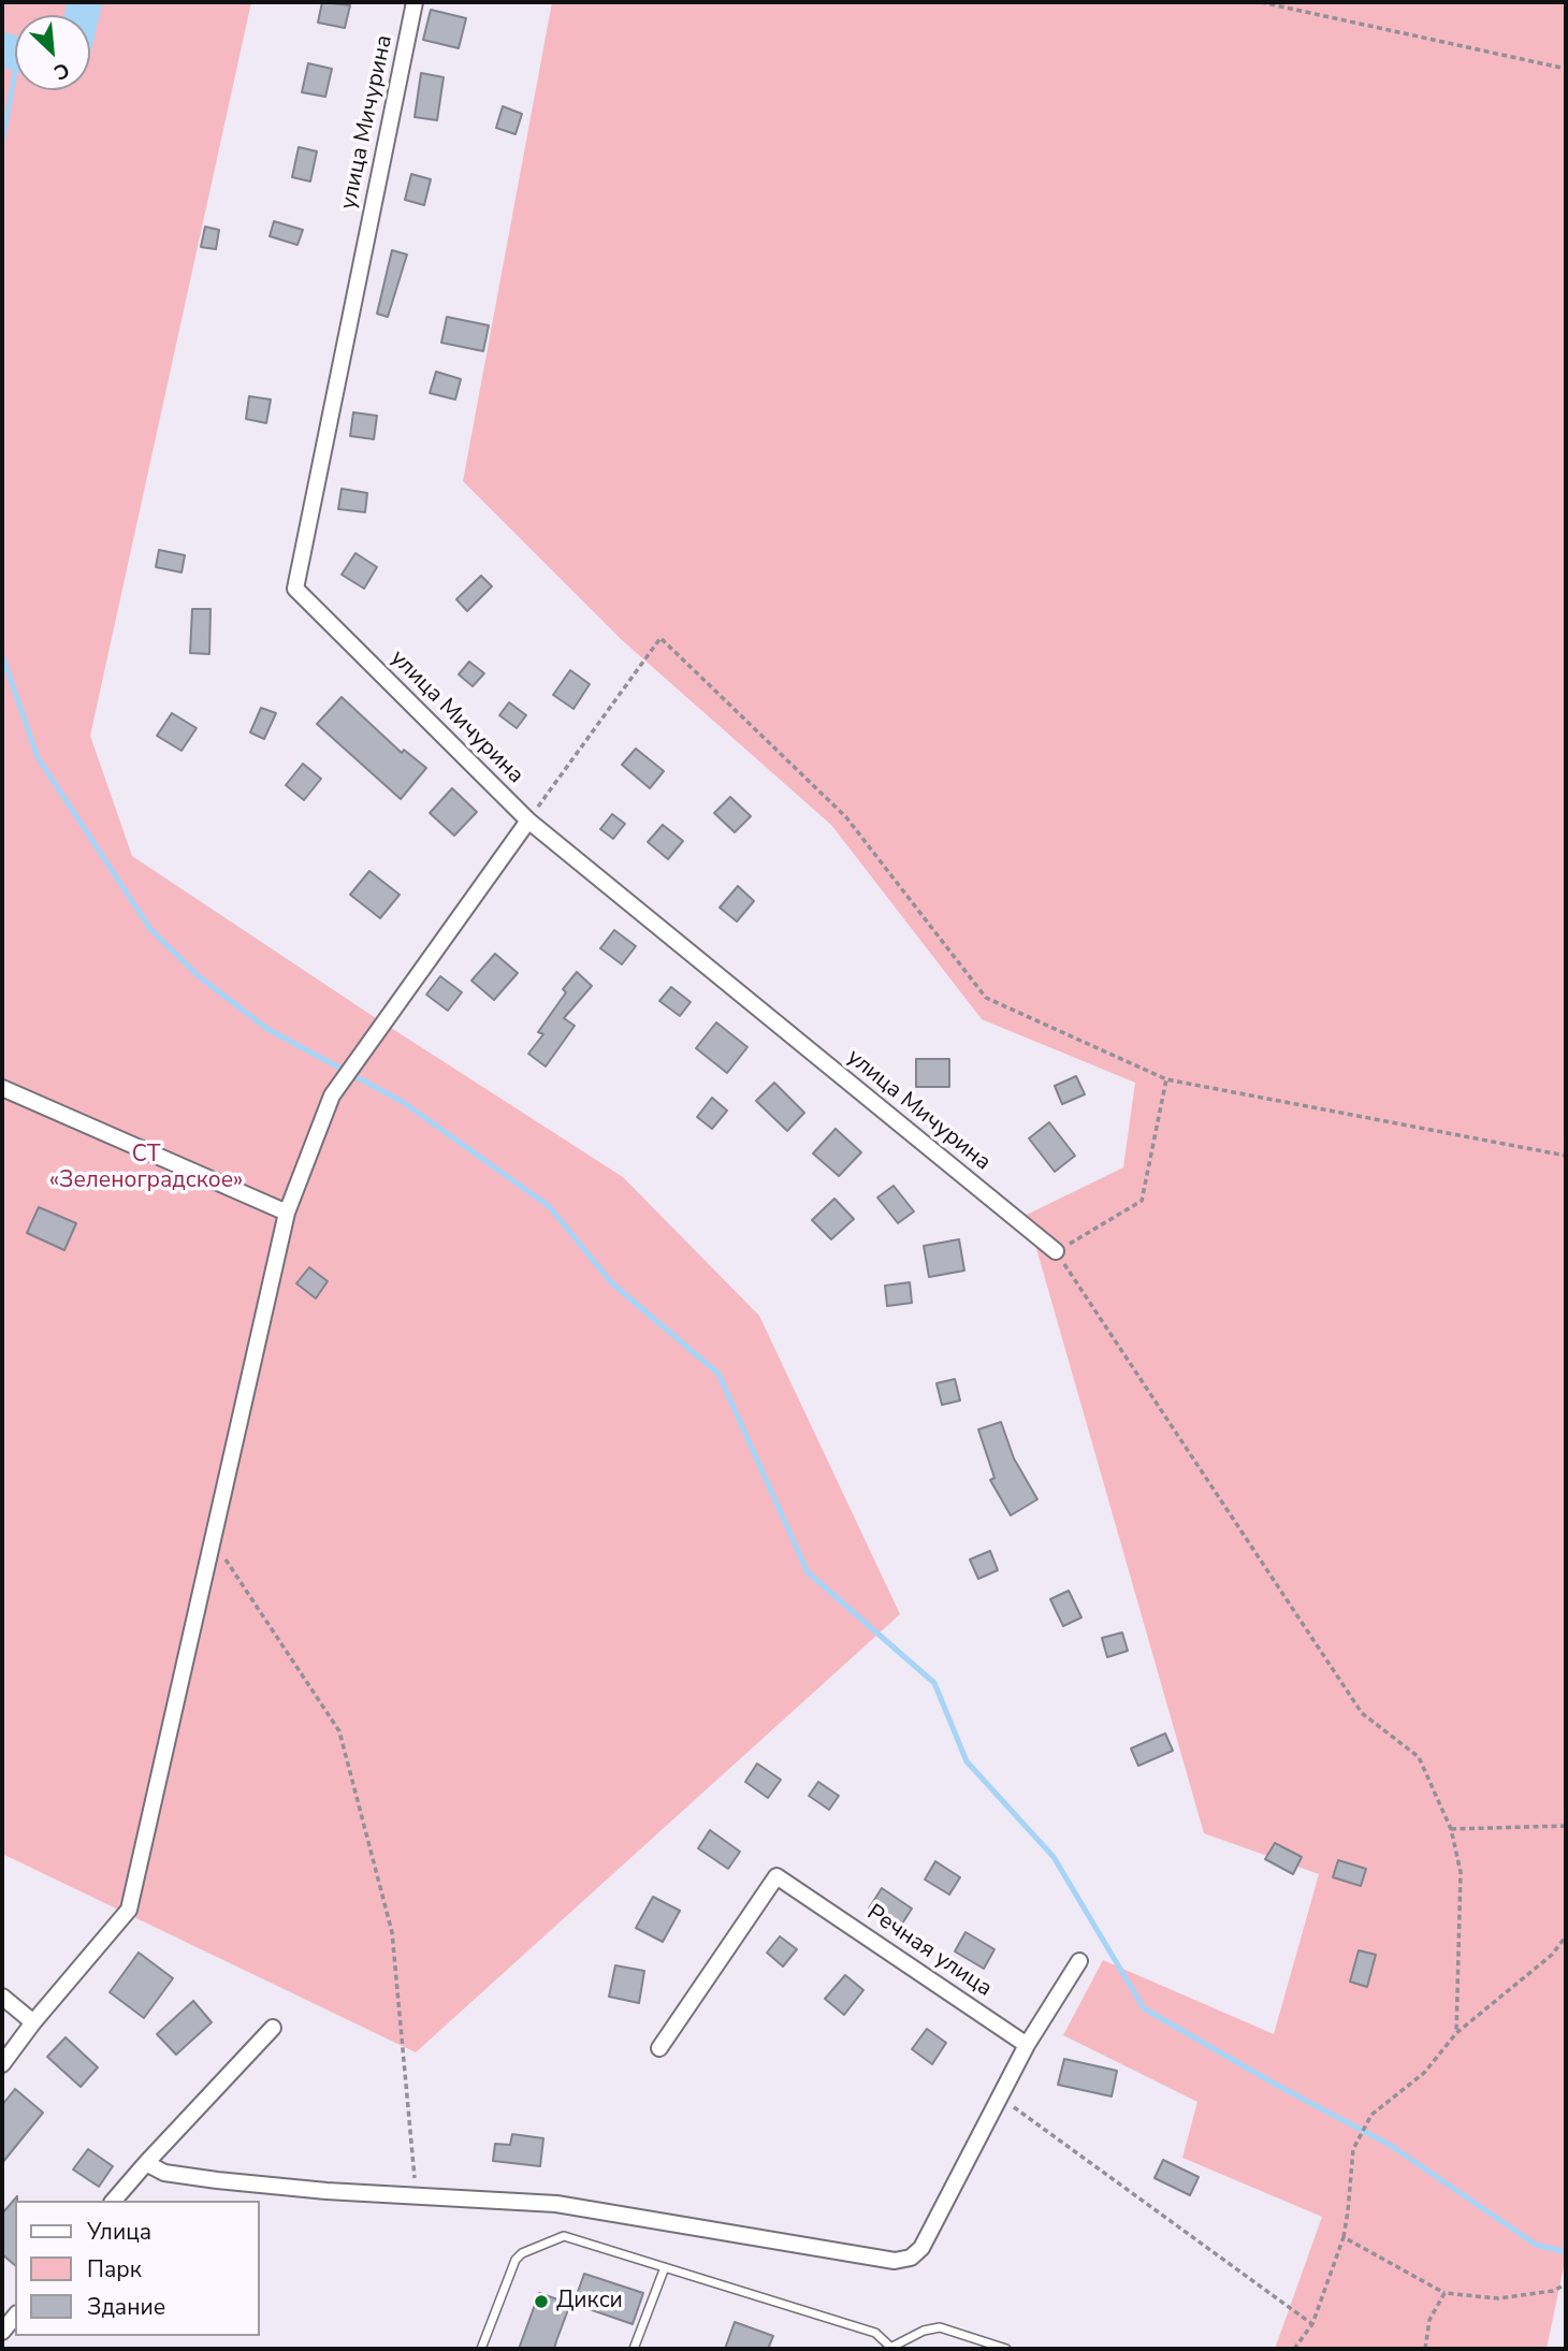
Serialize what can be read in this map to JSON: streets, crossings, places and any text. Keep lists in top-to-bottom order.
{
  "streets": {
    "street": ["улица Мичурина", "Речная улица"]
  },
  "parks": ["СТ «Зеленоградское»"],
  "places": ["Дикси"],
  "legend": ["Улица", "Парк", "Здание"],
  "north": "bottom right"
}
